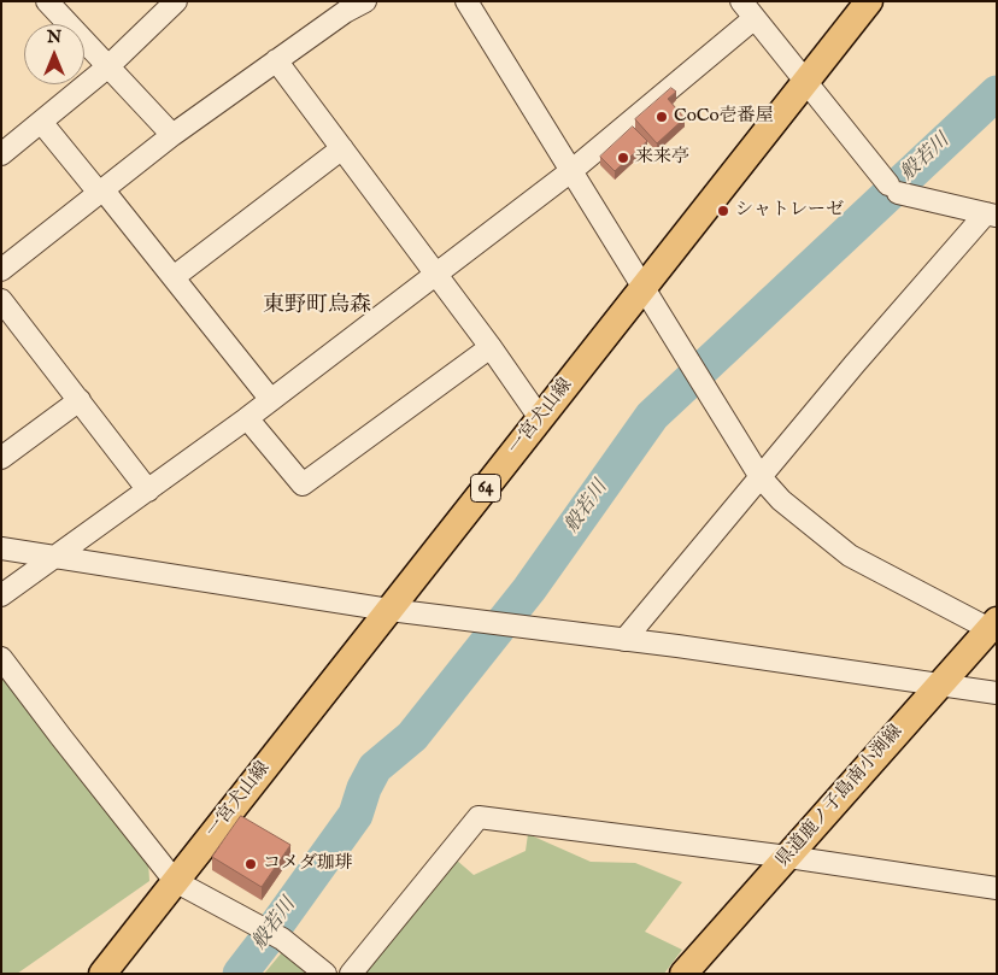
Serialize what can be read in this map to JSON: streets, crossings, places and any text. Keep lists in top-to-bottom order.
{
  "streets": {
    "main road": ["一宮犬山線", "64", "県道鹿ノ子島南小渕線"]
  },
  "districts": ["東野町烏森"],
  "water": ["般若川"],
  "places": [
    "CoCo壱番屋",
    "来来亭",
    "シャトレーゼ",
    "コメダ珈琲"
  ],
  "north": "top"
}
